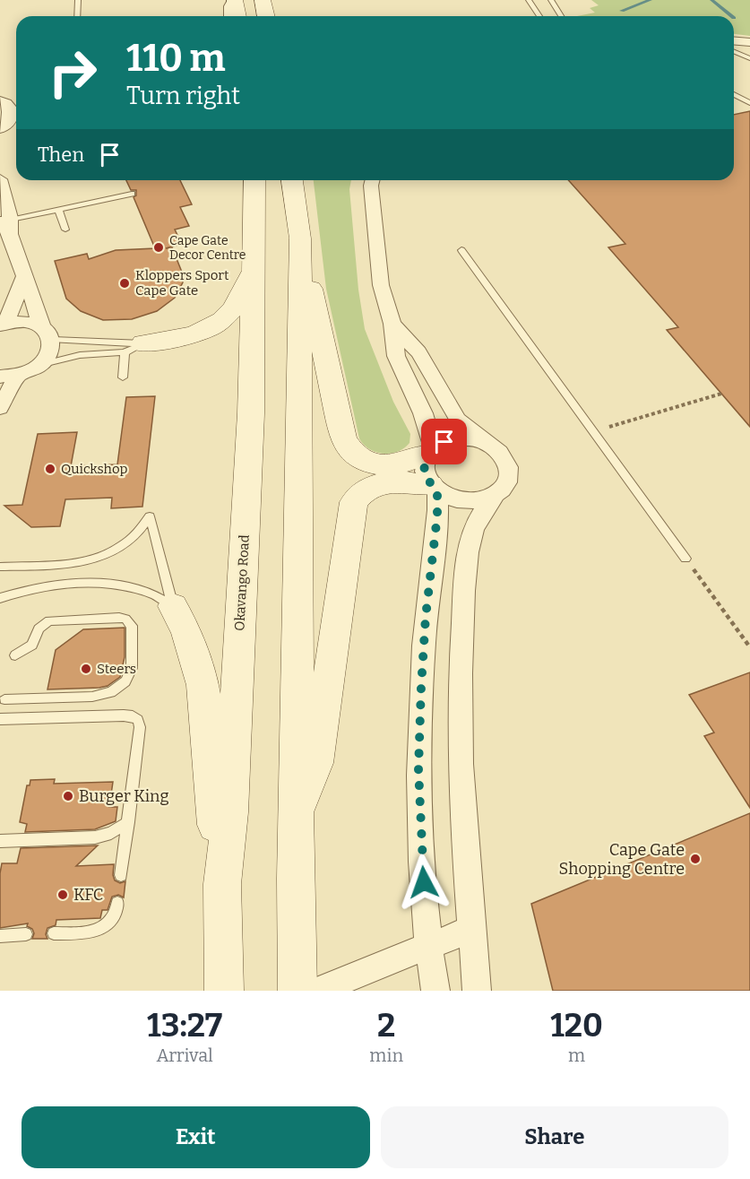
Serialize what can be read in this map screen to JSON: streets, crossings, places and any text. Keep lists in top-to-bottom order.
{
  "streets": {
    "main road": ["Okavango Road"]
  },
  "places": [
    "Cape Gate Decor Centre",
    "Kloppers Sport Cape Gate",
    "Quickshop",
    "Steers",
    "Burger King",
    "Cape Gate Shopping Centre",
    "KFC"
  ],
  "page": {
    "turn": ["110 m", "Turn right"],
    "then": "Then",
    "eta": [
      "13:27",
      "Arrival",
      "2",
      "min",
      "120",
      "m"
    ],
    "buttons": ["Exit", "Share"]
  }
}
